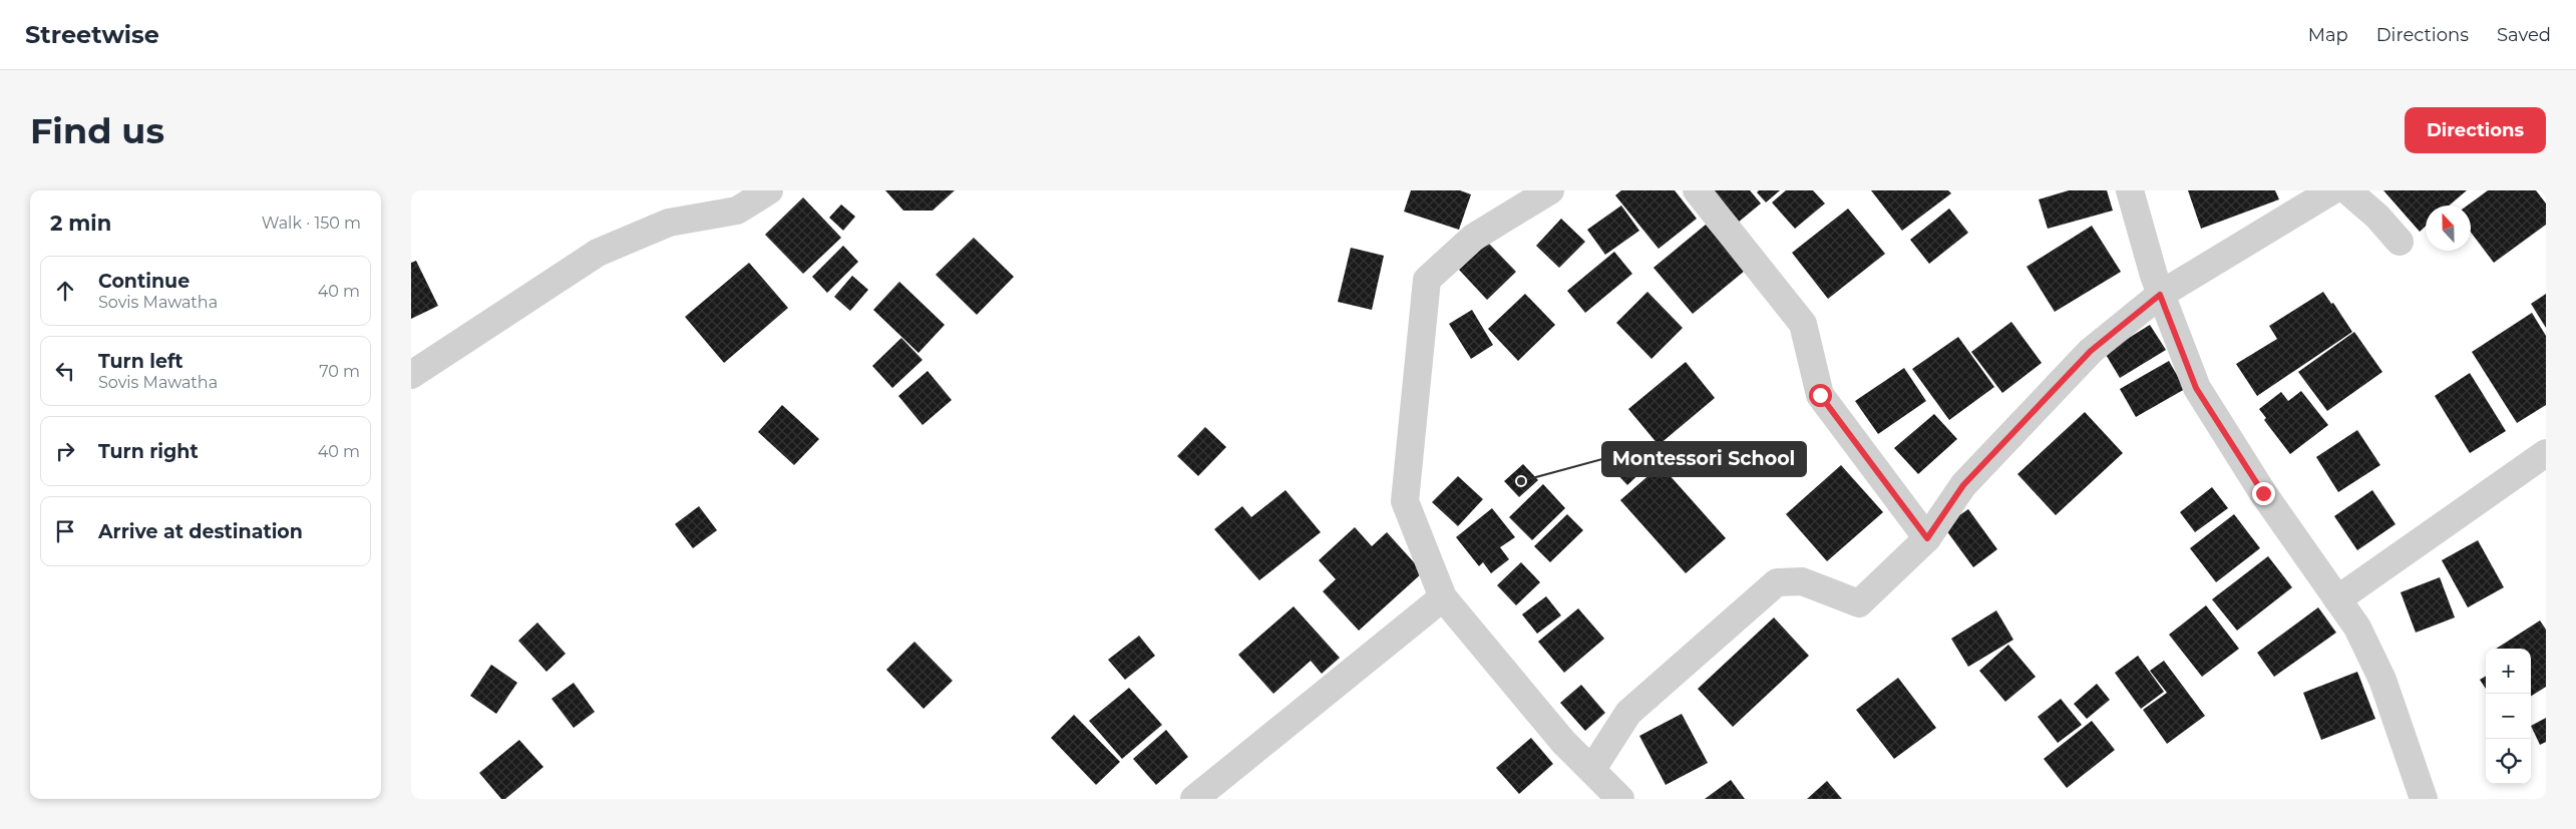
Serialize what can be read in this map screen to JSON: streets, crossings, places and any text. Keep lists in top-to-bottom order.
{
  "places": ["Montessori School"],
  "north": "top",
  "page": {
    "header": "Streetwise",
    "nav": ["Map", "Directions", "Saved"],
    "buttons": "Directions",
    "title": "Find us",
    "heading": ["2 min", "Walk · 150 m"],
    "list": [
      ["Continue", "Sovis Mawatha", "40 m"],
      ["Turn left", "Sovis Mawatha", "70 m"],
      ["Turn right", "40 m"],
      "Arrive at destination"
    ],
    "map_buttons": ["+", "−"]
  }
}
